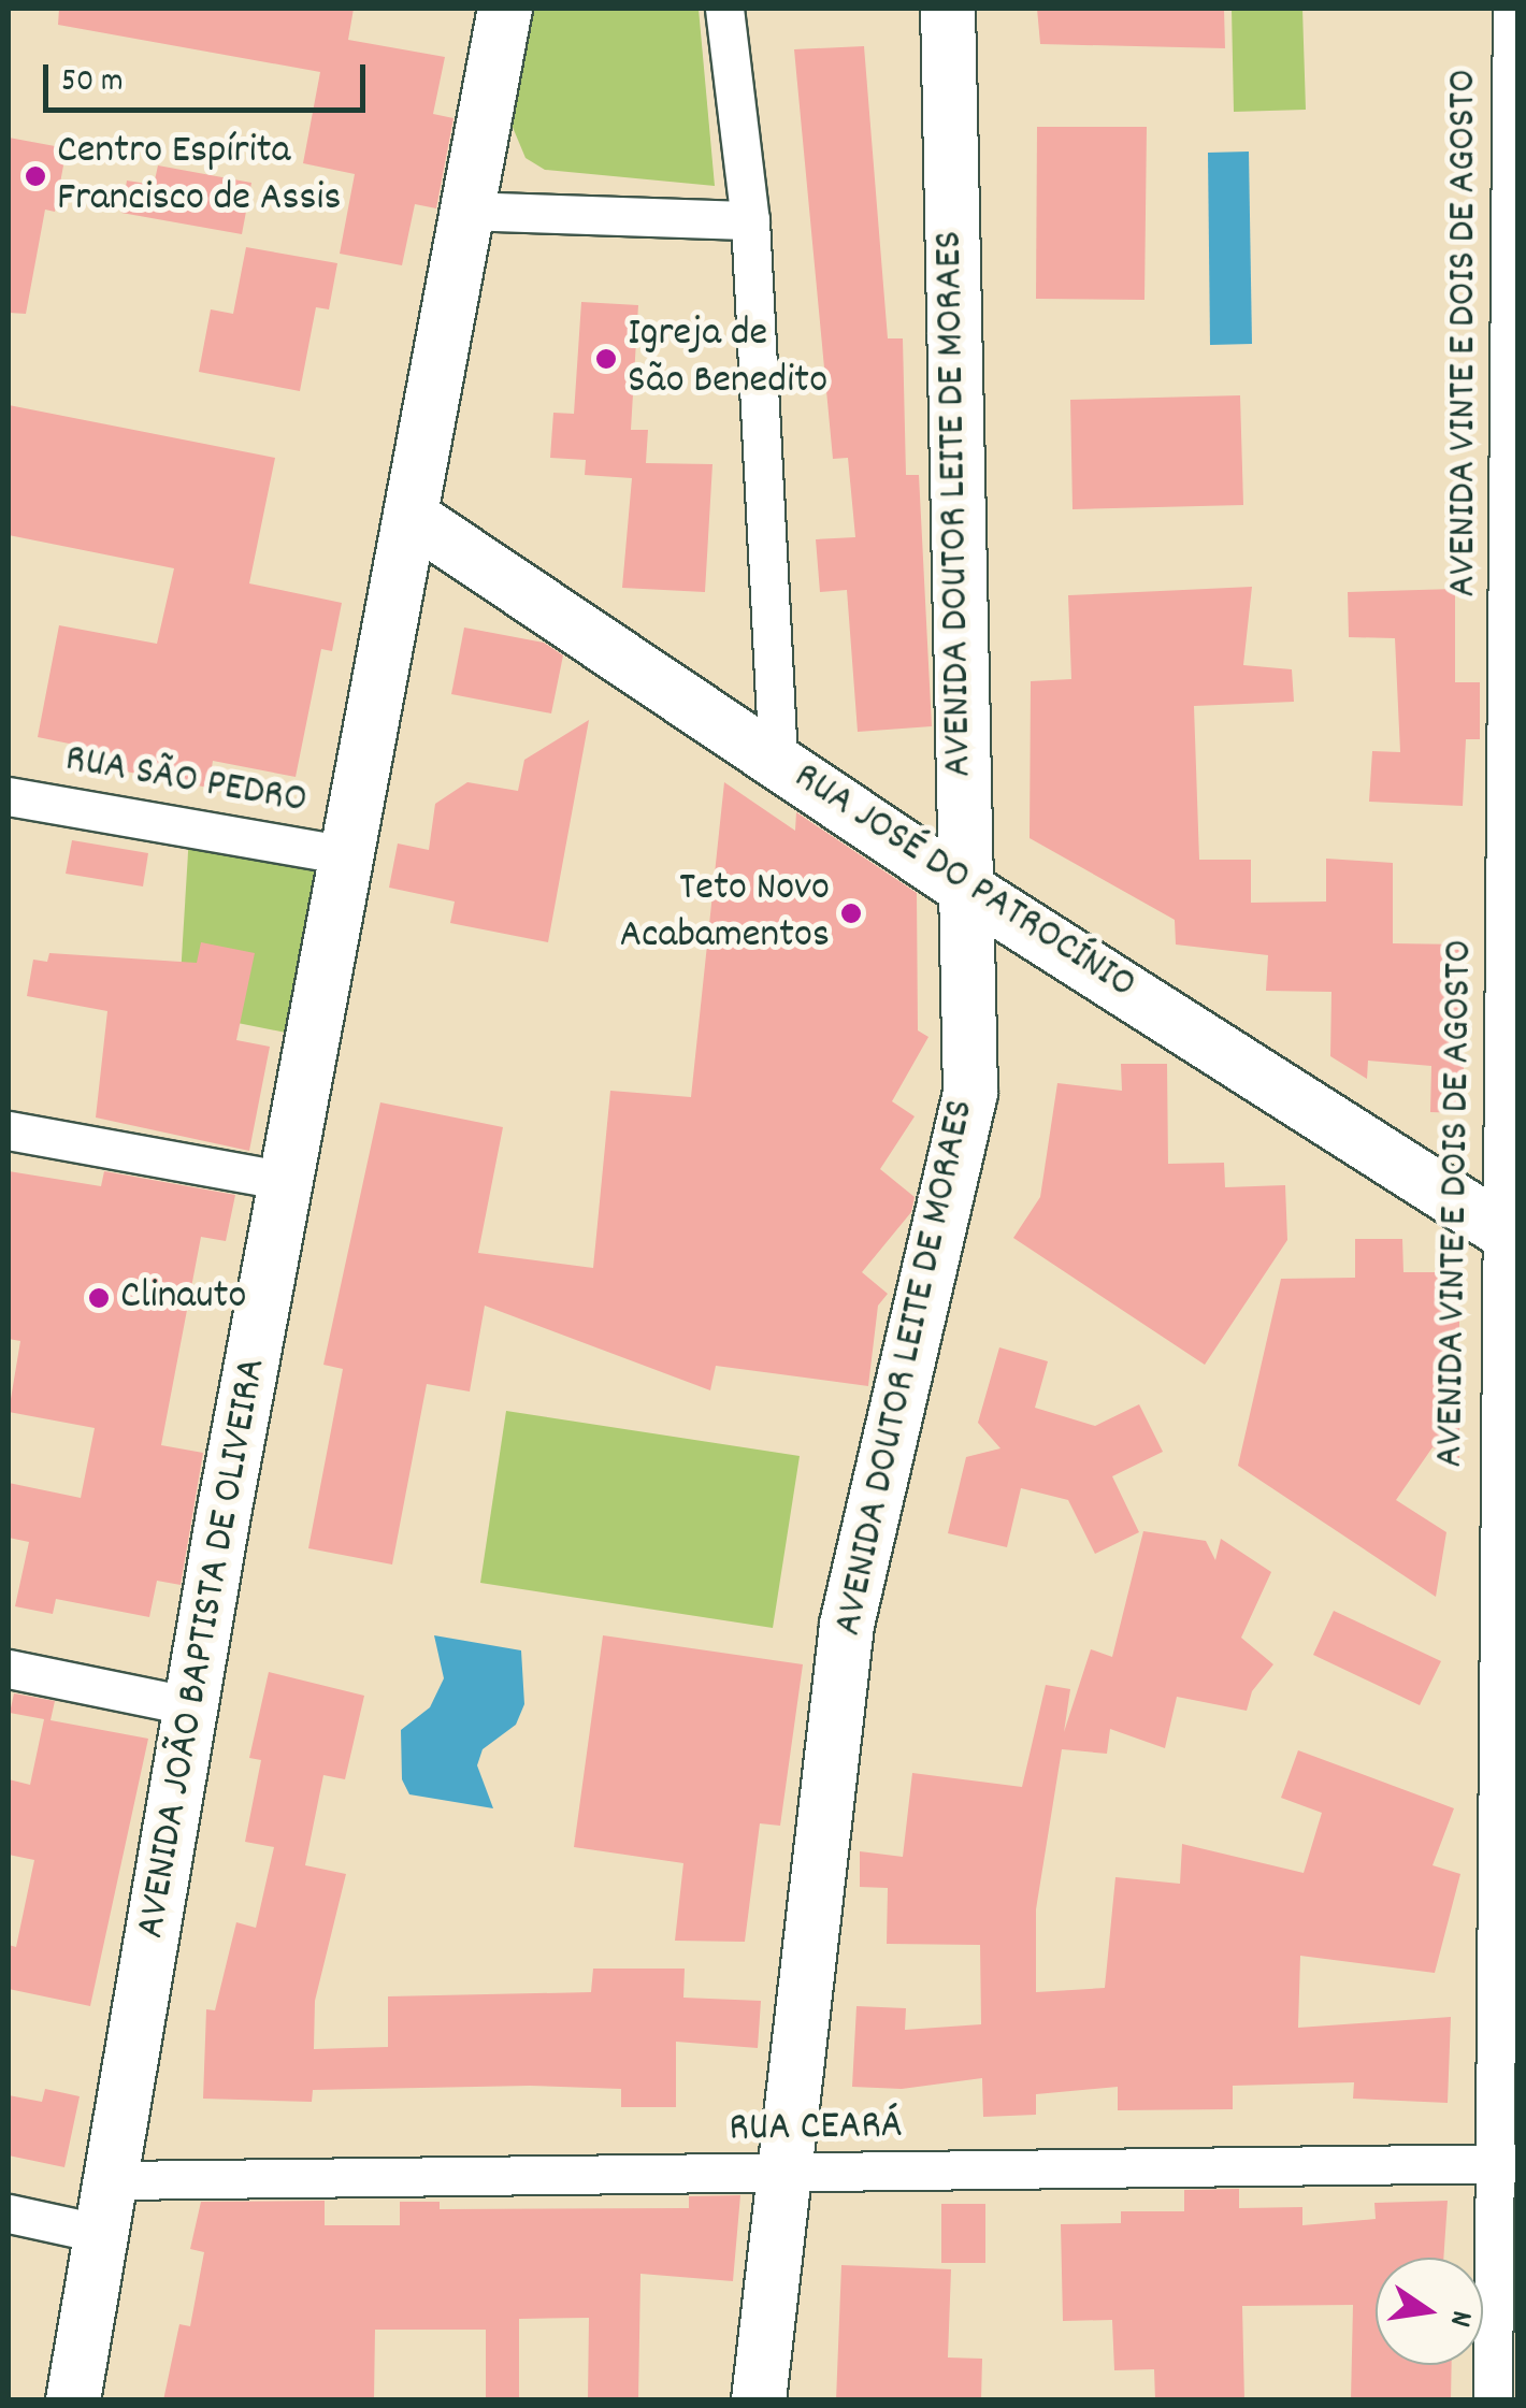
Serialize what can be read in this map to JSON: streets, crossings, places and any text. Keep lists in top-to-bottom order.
{
  "streets": {
    "street": [
      "AVENIDA VINTE E DOIS DE AGOSTO",
      "AVENIDA DOUTOR LEITE DE MORAES",
      "RUA SÃO PEDRO",
      "RUA JOSÉ DO PATROCÍNIO",
      "AVENIDA JOÃO BAPTISTA DE OLIVEIRA",
      "RUA CEARÁ"
    ]
  },
  "crossings": [
    ["AVENIDA VINTE E DOIS DE AGOSTO", "RUA JOSÉ DO PATROCÍNIO"],
    ["AVENIDA VINTE E DOIS DE AGOSTO", "RUA CEARÁ"],
    ["AVENIDA DOUTOR LEITE DE MORAES", "RUA JOSÉ DO PATROCÍNIO"],
    ["AVENIDA DOUTOR LEITE DE MORAES", "RUA CEARÁ"],
    ["RUA SÃO PEDRO", "AVENIDA JOÃO BAPTISTA DE OLIVEIRA"],
    ["RUA JOSÉ DO PATROCÍNIO", "AVENIDA JOÃO BAPTISTA DE OLIVEIRA"],
    ["AVENIDA JOÃO BAPTISTA DE OLIVEIRA", "RUA CEARÁ"]
  ],
  "places": [
    "Centro Espírita Francisco de Assis",
    "Igreja de São Benedito",
    "Teto Novo Acabamentos",
    "Clinauto"
  ],
  "scale_bar": "50 m",
  "north": "right"
}
